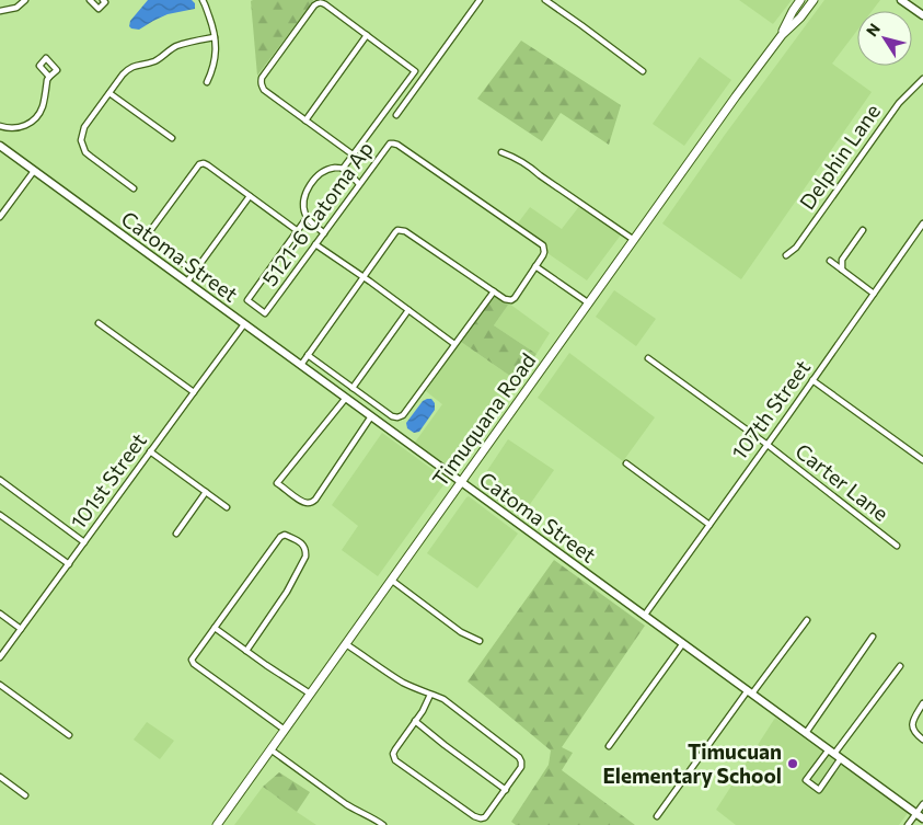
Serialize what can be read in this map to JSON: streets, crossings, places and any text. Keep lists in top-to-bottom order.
{
  "streets": {
    "main road": ["Timuquana Road"],
    "street": [
      "Delphin Lane",
      "5121-6 Catoma Ap",
      "Catoma Street",
      "107th Street",
      "101st Street",
      "Carter Lane"
    ]
  },
  "crossings": [
    ["5121-6 Catoma Ap", "Catoma Street"],
    ["Catoma Street", "107th Street"],
    ["Catoma Street", "Timuquana Road"],
    ["Catoma Street", "101st Street"],
    ["107th Street", "Carter Lane"]
  ],
  "places": ["Timucuan Elementary School"],
  "north": "top left"
}
